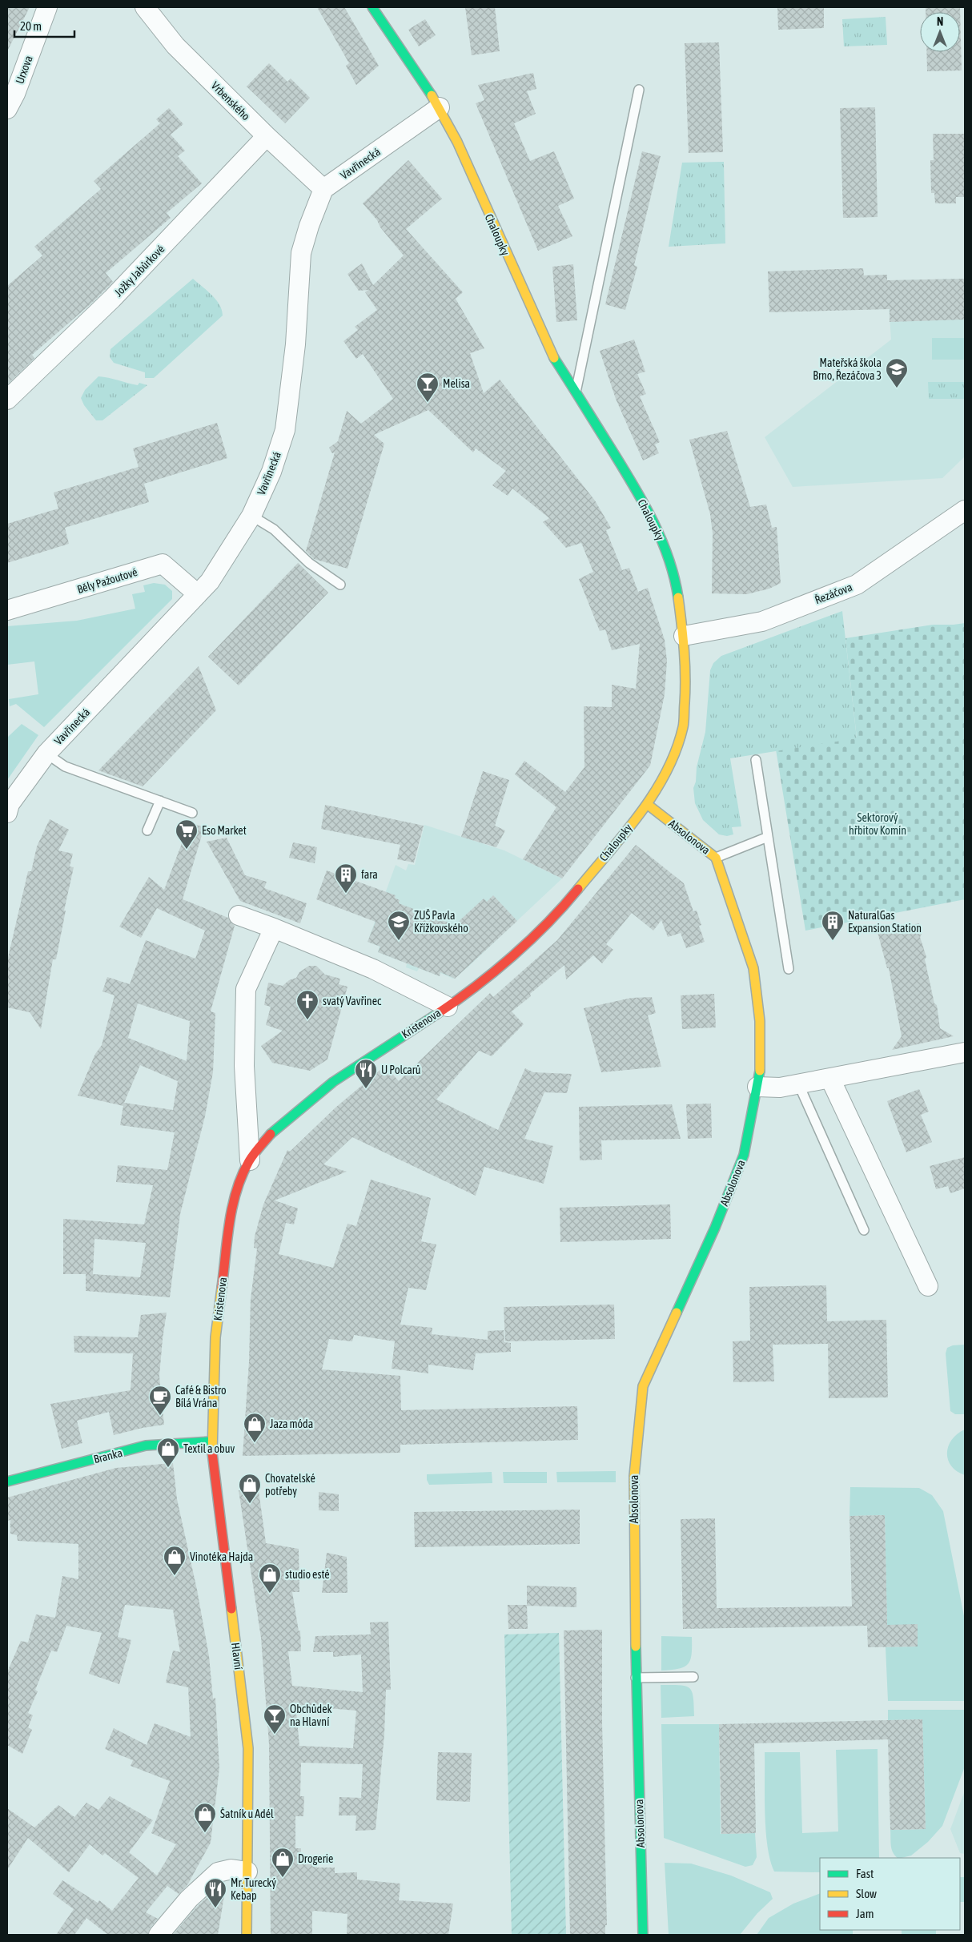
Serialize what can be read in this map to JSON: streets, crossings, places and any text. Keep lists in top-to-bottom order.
{
  "streets": {
    "street": [
      "Urxova",
      "Vrbenského",
      "Vavřinecká",
      "Chaloupky",
      "Jožky Jabůrkové",
      "Běly Pažoutové",
      "Řezáčova",
      "Absolonova",
      "Kristenova",
      "Branka",
      "Hlavní"
    ]
  },
  "crossings": [
    ["Vrbenského", "Vavřinecká"],
    ["Vrbenského", "Jožky Jabůrkové"],
    ["Vavřinecká", "Chaloupky"],
    ["Vavřinecká", "Běly Pažoutové"],
    ["Chaloupky", "Řezáčova"],
    ["Chaloupky", "Absolonova"],
    ["Chaloupky", "Kristenova"],
    ["Kristenova", "Branka"],
    ["Kristenova", "Hlavní"],
    ["Branka", "Hlavní"]
  ],
  "parks": ["Sektorový hřbitov Komín"],
  "places": {
    "school or university": ["Mateřská škola Brno, Řezáčova 3", "ZUŠ Pavla Křížkovského"],
    "bar": ["Melisa", "Obchůdek na Hlavní"],
    "supermarket": ["Eso Market"],
    "building": ["fara", "NaturalGas Expansion Station"],
    "church": ["svatý Vavřinec"],
    "restaurant": ["U Polcarů", "Mr. Turecký Kebap"],
    "cafe": ["Café & Bistro Bílá Vrána"],
    "shop": [
      "Jaza móda",
      "Textil a obuv",
      "Chovatelské potřeby",
      "Vinotéka Hajda",
      "studio esté",
      "Šatník u Adél",
      "Drogerie"
    ]
  },
  "legend": ["Fast", "Slow", "Jam"],
  "scale_bar": "20 m",
  "north": "top"
}
